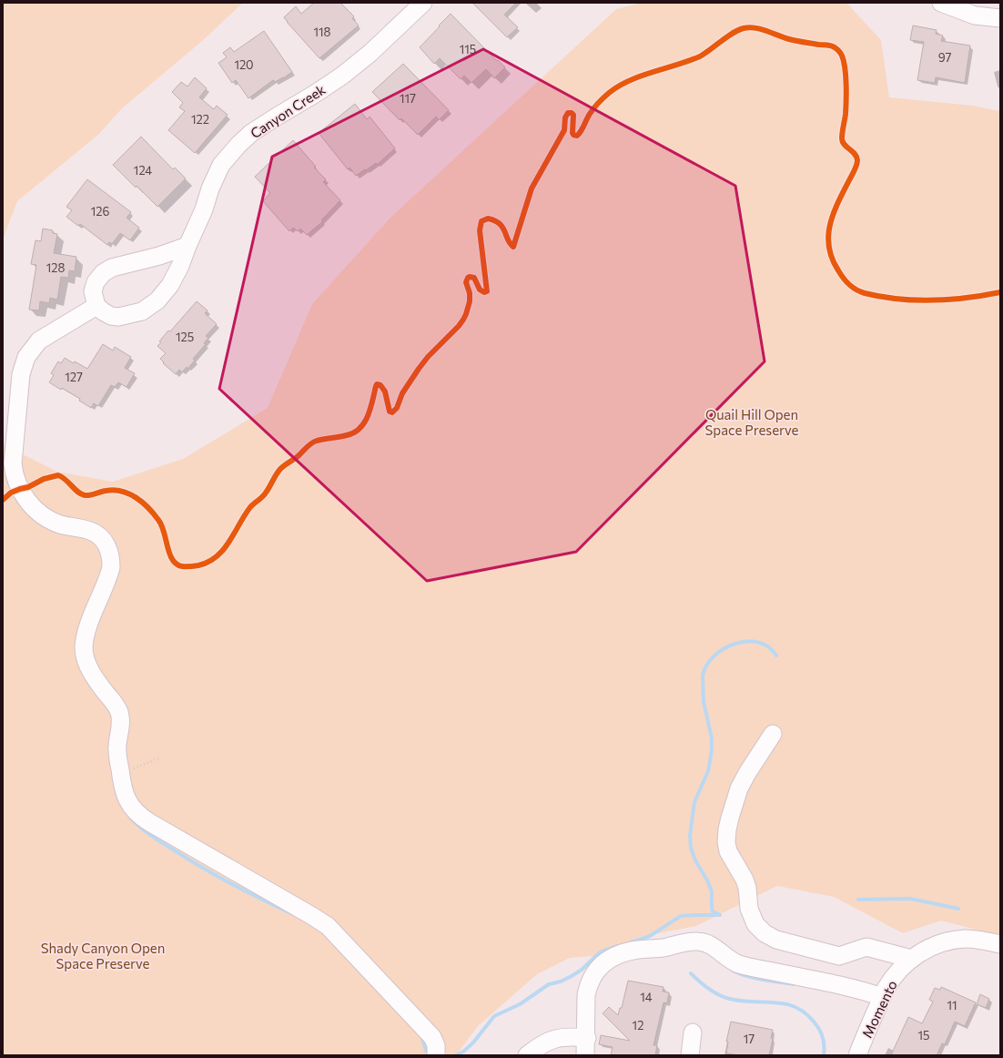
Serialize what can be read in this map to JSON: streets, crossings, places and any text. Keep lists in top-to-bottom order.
{
  "streets": {
    "street": ["Canyon Creek", "Momento"]
  },
  "parks": ["Quail Hill Open Space Preserve", "Shady Canyon Open Space Preserve"],
  "house_numbers": [
    "118",
    "115",
    "97",
    "120",
    "117",
    "122",
    "124",
    "126",
    "128",
    "125",
    "127",
    "14",
    "11",
    "12",
    "15",
    "17"
  ]
}
